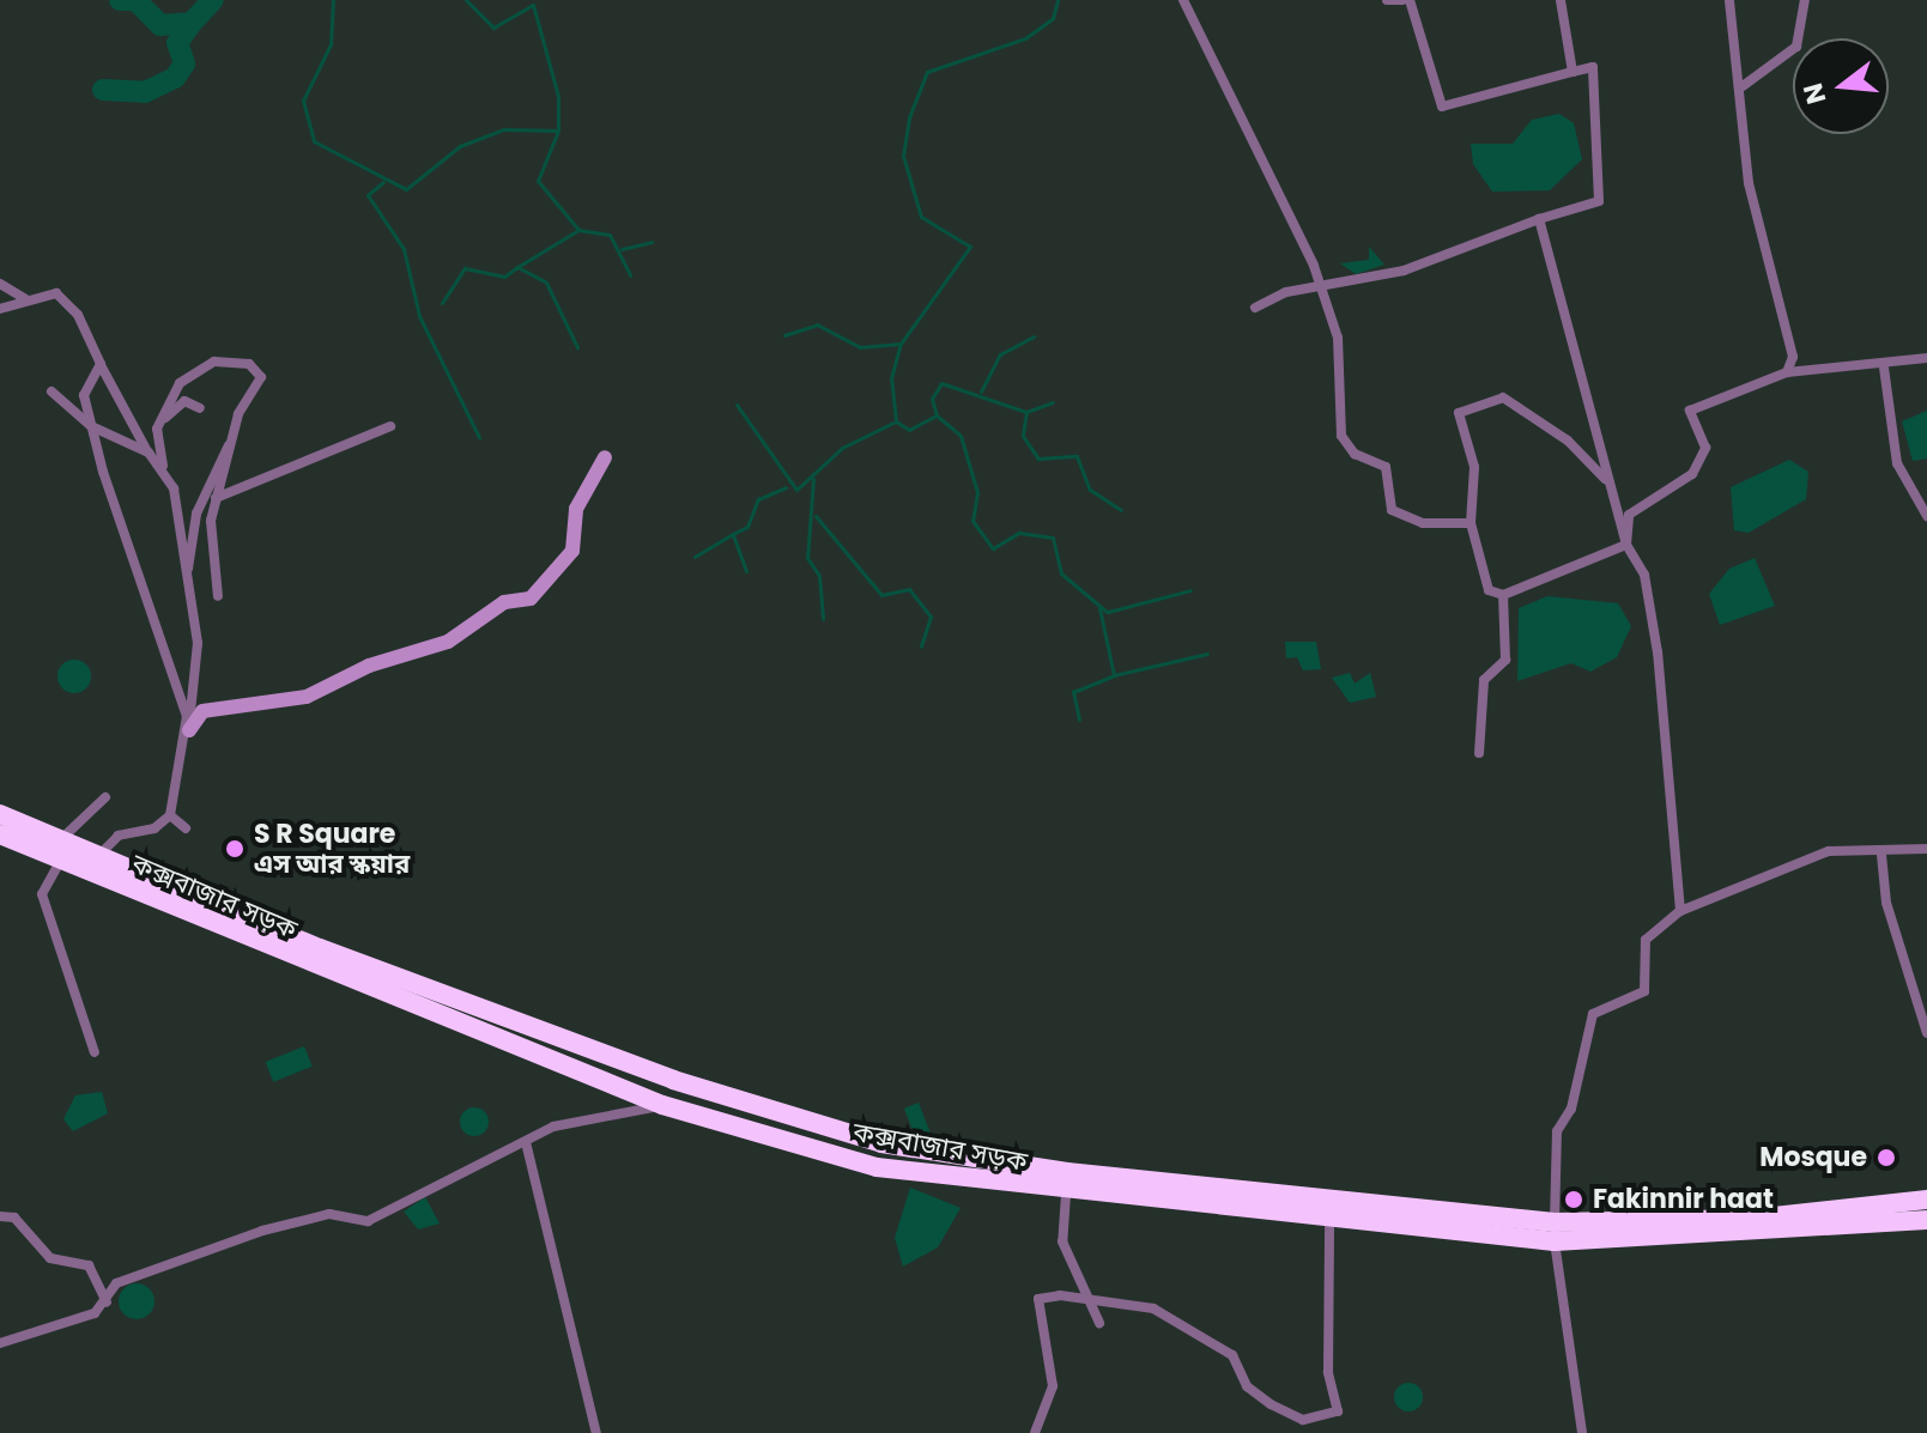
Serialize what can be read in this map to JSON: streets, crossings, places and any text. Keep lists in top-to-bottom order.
{
  "streets": {
    "highway": ["কক্সবাজার সড়ক"]
  },
  "places": ["S R Square এস আর স্কয়ার", "Mosque", "Fakinnir haat"],
  "north": "left"
}
